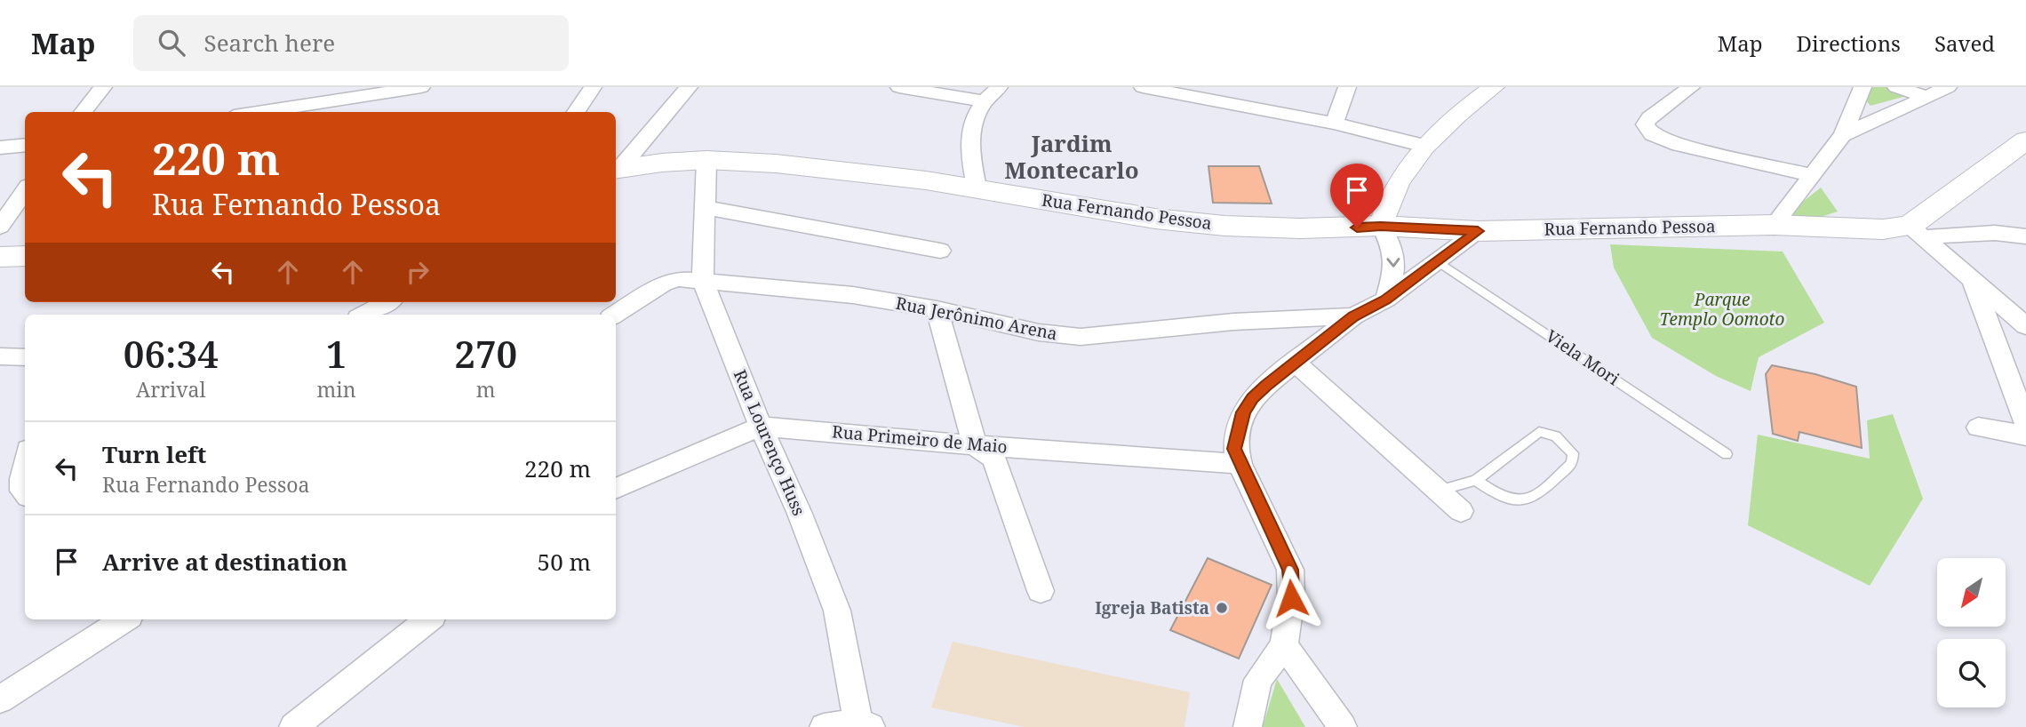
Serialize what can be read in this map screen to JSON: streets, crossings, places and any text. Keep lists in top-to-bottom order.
{
  "streets": {
    "main road": ["Rua Fernando Pessoa"],
    "street": ["Rua Jerônimo Arena", "Rua Primeiro de Maio", "Rua Lourenço Huss"],
    "lane": ["Viela Mori"]
  },
  "crossings": [
    ["Rua Fernando Pessoa", "Rua Lourenço Huss"],
    ["Rua Jerônimo Arena", "Rua Lourenço Huss"],
    ["Rua Primeiro de Maio", "Rua Lourenço Huss"]
  ],
  "districts": ["Jardim Montecarlo"],
  "parks": ["Parque Templo Oomoto"],
  "places": ["Igreja Batista"],
  "north": "bottom left",
  "page": {
    "header": "Map",
    "search": "Search here",
    "nav": ["Map", "Directions", "Saved"],
    "turn": ["220 m", "Rua Fernando Pessoa"],
    "eta": [
      "06:34",
      "Arrival",
      "1",
      "min",
      "270",
      "m"
    ],
    "list": [
      {
        "name": "Turn left",
        "note": "Rua Fernando Pessoa",
        "value": "220 m"
      },
      {
        "name": "Arrive at destination",
        "value": "50 m"
      }
    ]
  }
}
